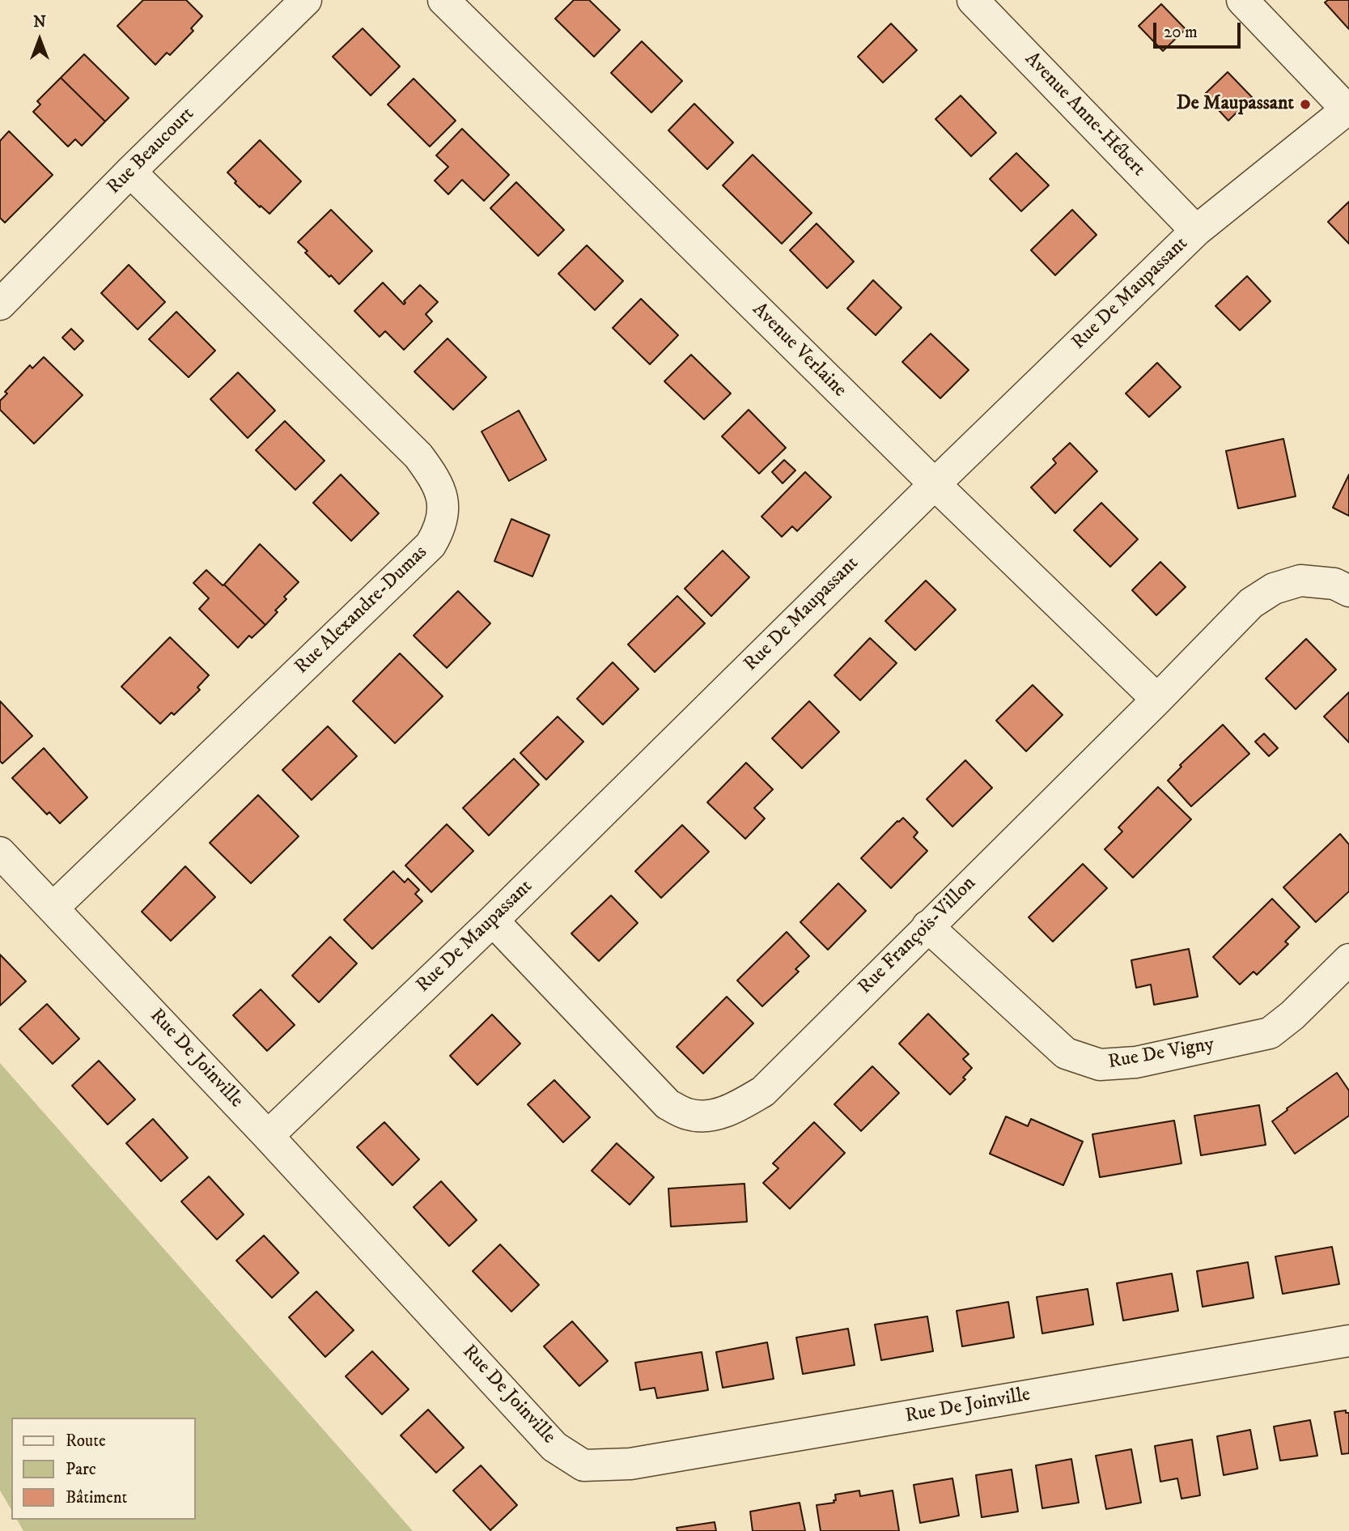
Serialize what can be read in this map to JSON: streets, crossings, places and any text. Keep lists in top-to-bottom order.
{
  "streets": {
    "street": [
      "Avenue Anne-Hébert",
      "Rue Beaucourt",
      "Rue De Maupassant",
      "Avenue Verlaine",
      "Rue Alexandre-Dumas",
      "Rue François-Villon",
      "Rue De Vigny",
      "Rue De Joinville"
    ]
  },
  "crossings": [
    ["Avenue Anne-Hébert", "Rue De Maupassant"],
    ["Rue Beaucourt", "Rue Alexandre-Dumas"],
    ["Rue De Maupassant", "Avenue Verlaine"],
    ["Rue De Maupassant", "Rue François-Villon"],
    ["Rue De Maupassant", "Rue De Joinville"],
    ["Avenue Verlaine", "Rue François-Villon"],
    ["Rue Alexandre-Dumas", "Rue De Joinville"],
    ["Rue François-Villon", "Rue De Vigny"]
  ],
  "places": ["De Maupassant"],
  "legend": ["Route", "Parc", "Bâtiment"],
  "scale_bar": "20 m",
  "north": "top"
}
